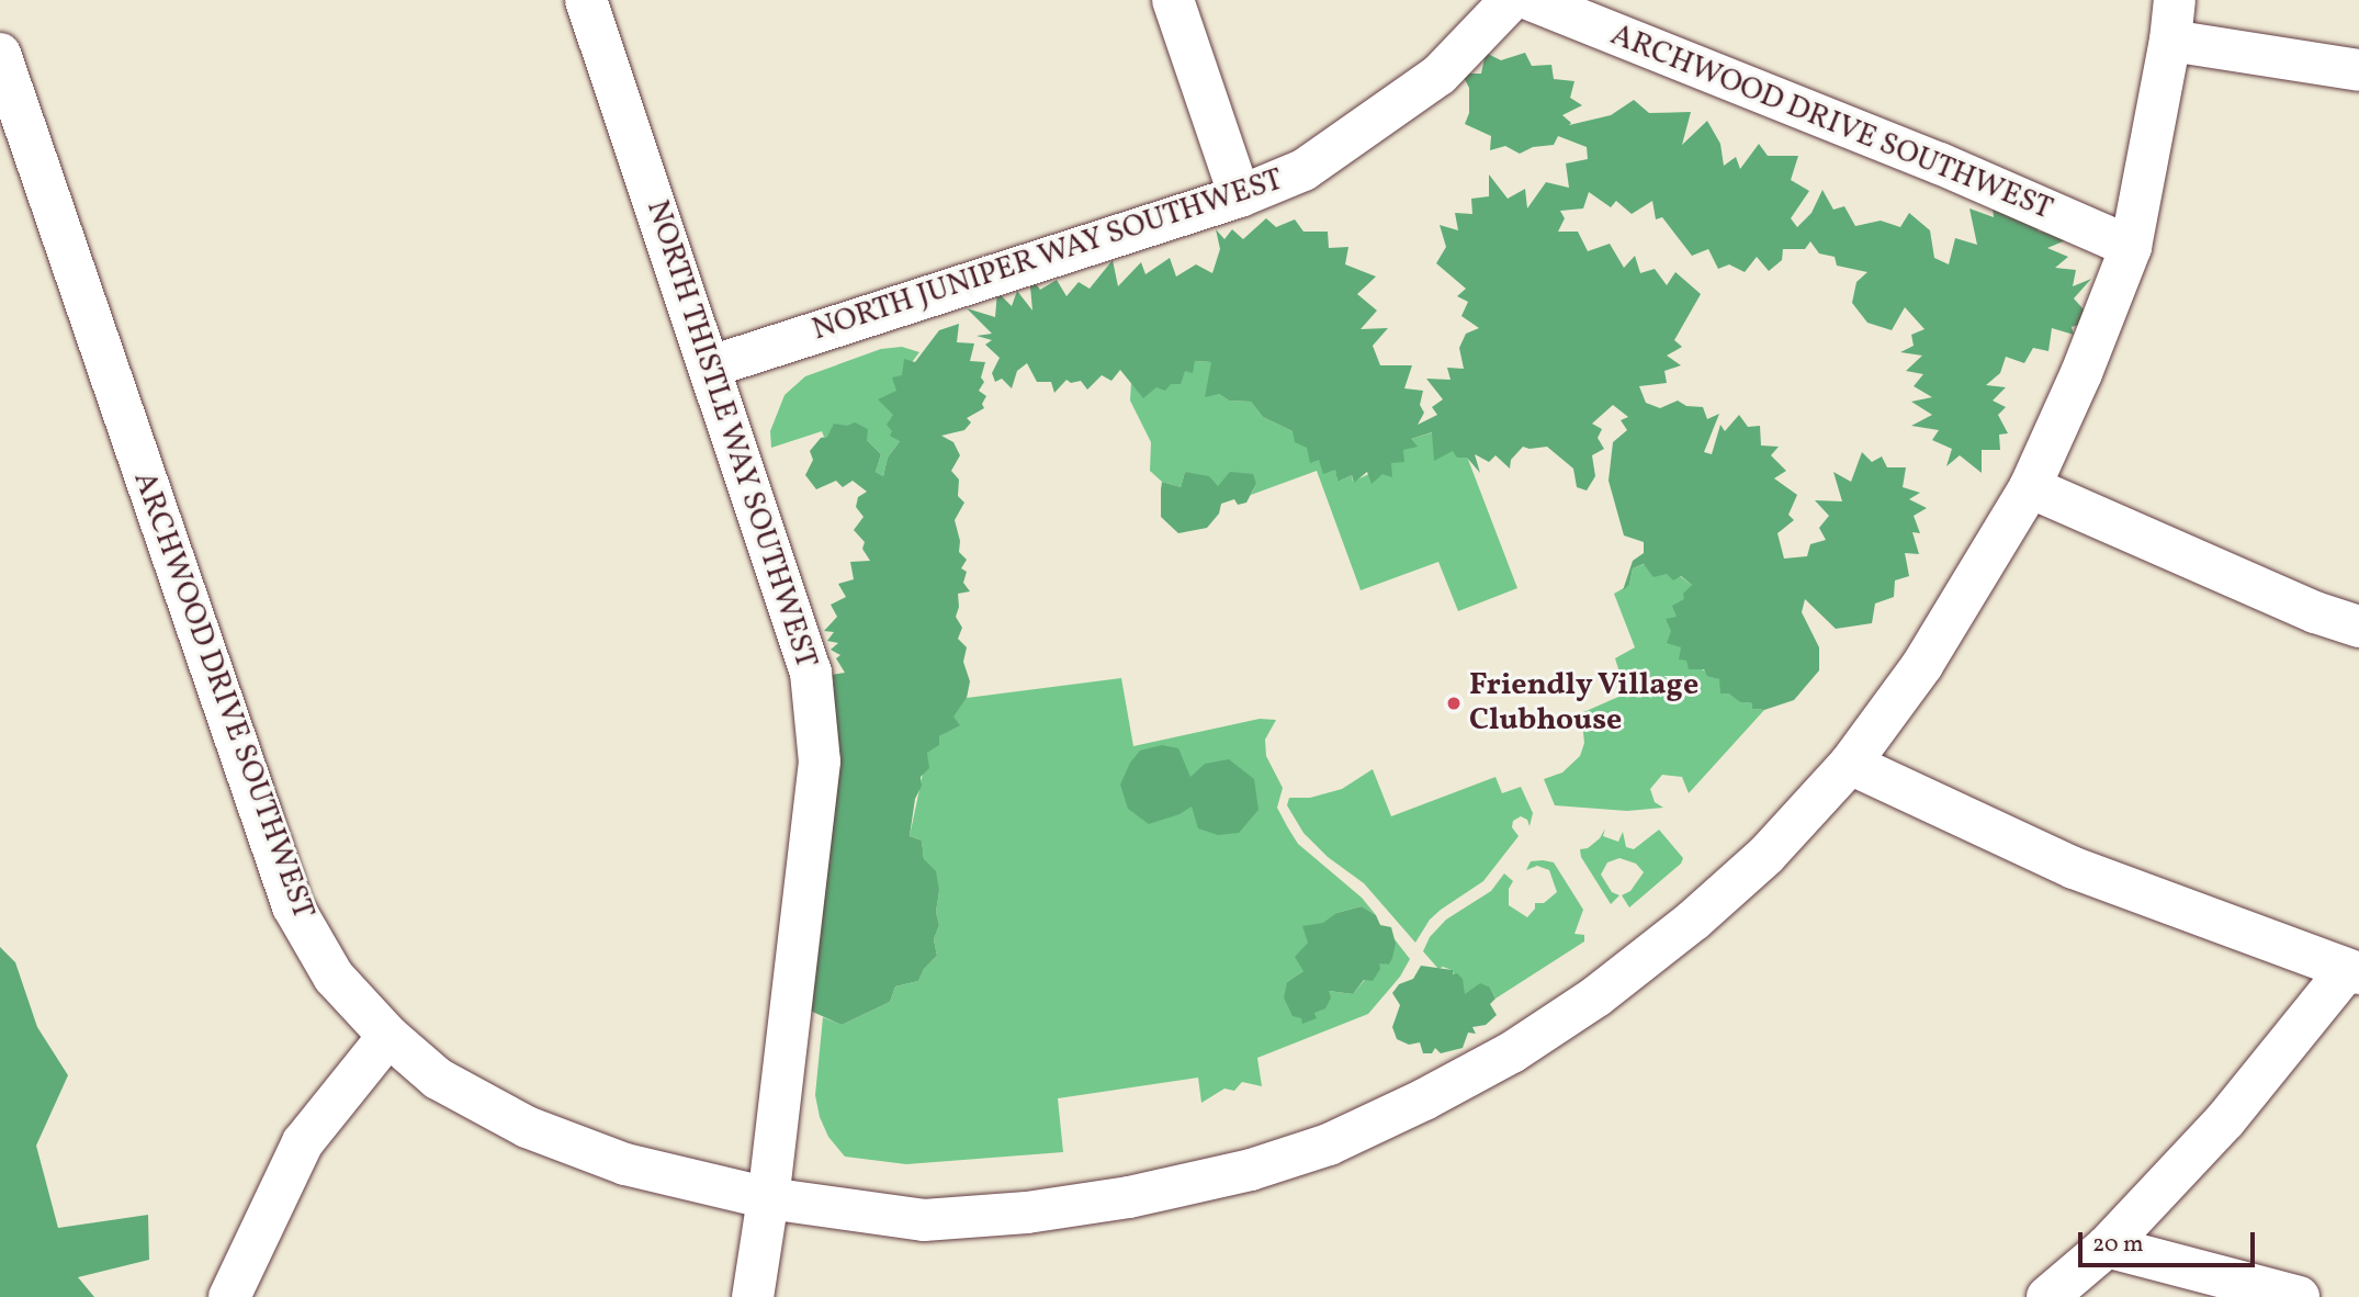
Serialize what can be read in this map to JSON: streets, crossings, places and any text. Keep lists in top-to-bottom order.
{
  "streets": {
    "street": ["ARCHWOOD DRIVE SOUTHWEST", "NORTH JUNIPER WAY SOUTHWEST", "NORTH THISTLE WAY SOUTHWEST"]
  },
  "crossings": [
    ["ARCHWOOD DRIVE SOUTHWEST", "NORTH THISTLE WAY SOUTHWEST"],
    ["NORTH JUNIPER WAY SOUTHWEST", "NORTH THISTLE WAY SOUTHWEST"]
  ],
  "places": ["Friendly Village Clubhouse"],
  "scale_bar": "20 m"
}
